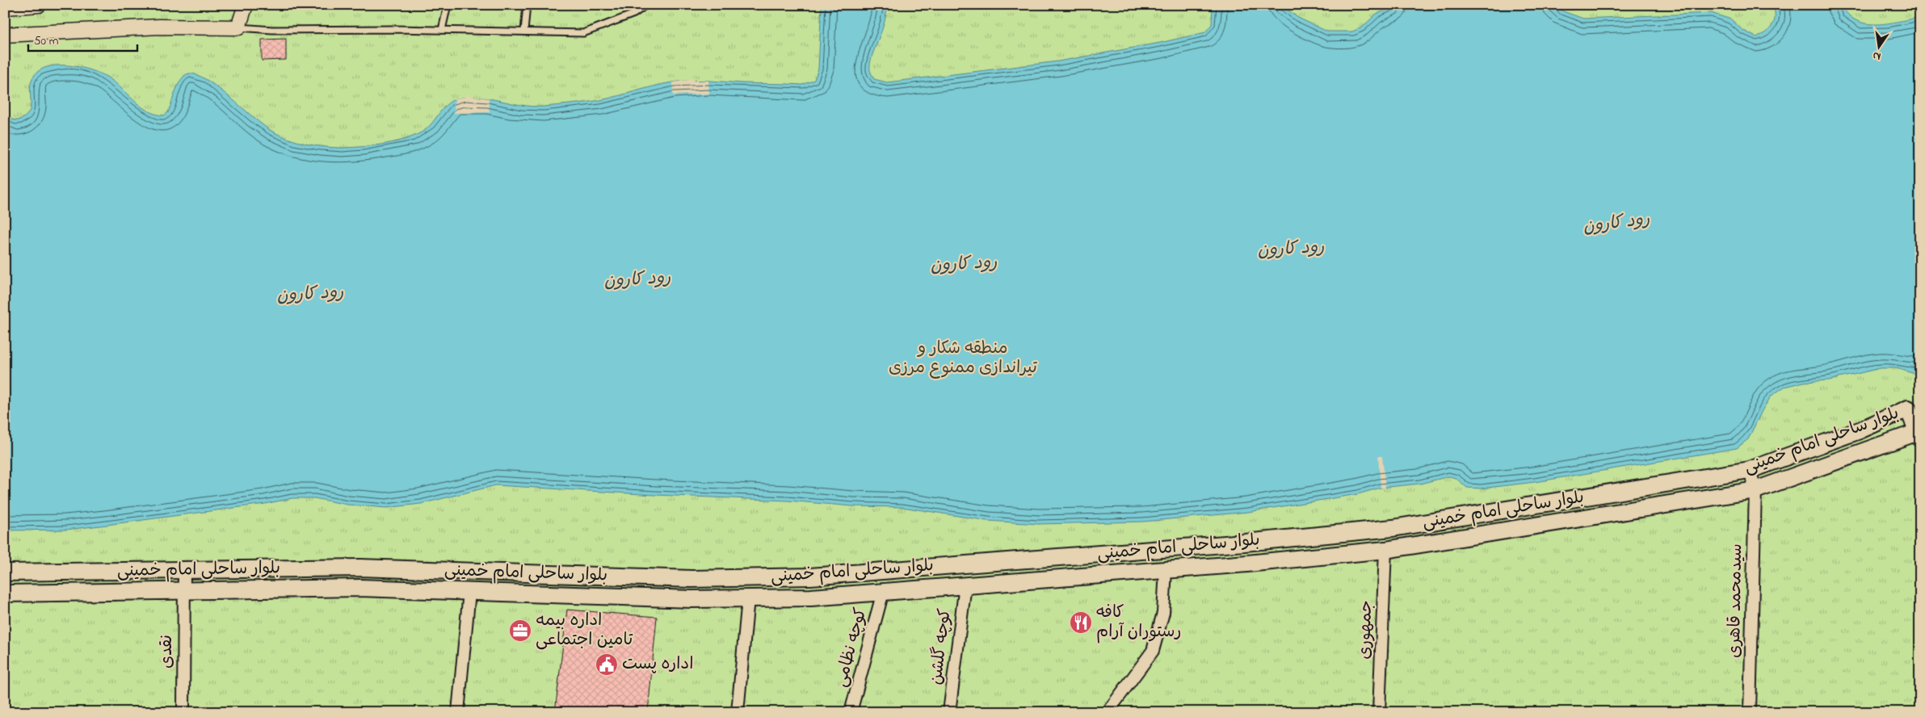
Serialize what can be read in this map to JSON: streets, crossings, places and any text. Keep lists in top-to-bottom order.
{
  "streets": {
    "main road": ["بلوار ساحلی امام خمینی"],
    "street": [
      "سیدمحمد قاهری",
      "جمهوری",
      "کوچه گلشن",
      "کوچه نظامی",
      "نقدی"
    ]
  },
  "crossings": [
    ["بلوار ساحلی امام خمینی", "سیدمحمد قاهری"],
    ["بلوار ساحلی امام خمینی", "جمهوری"],
    ["بلوار ساحلی امام خمینی", "کوچه گلشن"],
    ["بلوار ساحلی امام خمینی", "کوچه نظامی"],
    ["بلوار ساحلی امام خمینی", "نقدی"]
  ],
  "water": ["رود کارون"],
  "parks": ["منطقه شکار و تیراندازی ممنوع مرزی"],
  "places": {
    "restaurant": ["کافه رستوران آرام"],
    "office": ["اداره بیمه تامین اجتماعی"],
    "public building": ["اداره پست"]
  },
  "scale_bar": "50 m",
  "north": "bottom"
}
